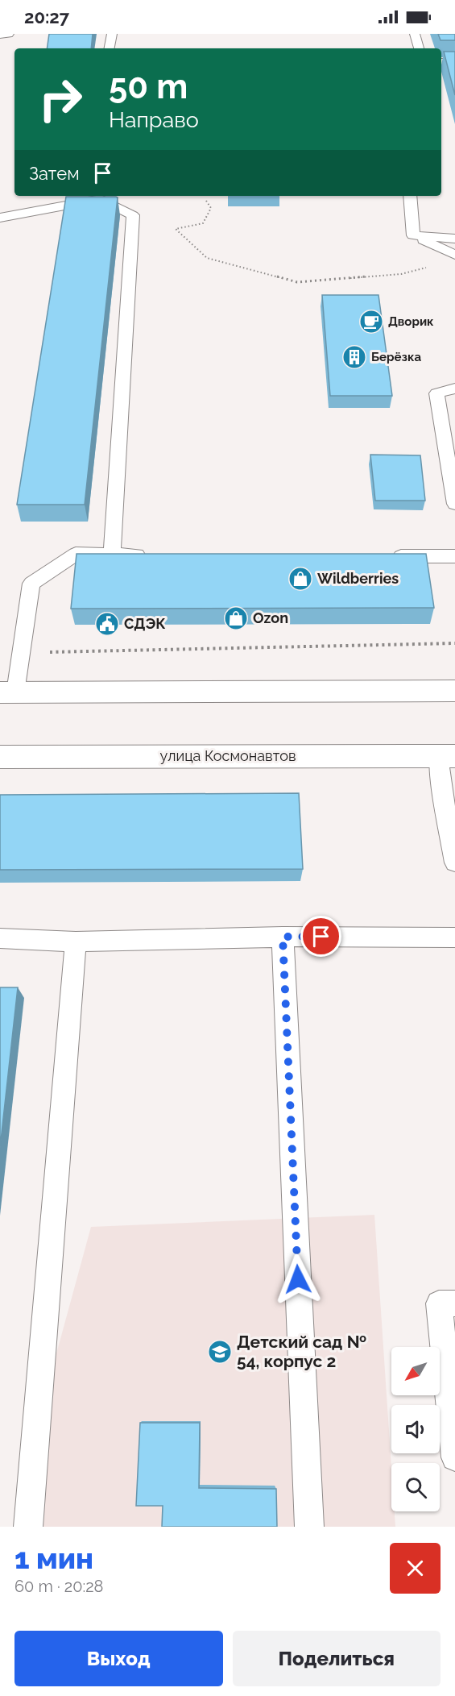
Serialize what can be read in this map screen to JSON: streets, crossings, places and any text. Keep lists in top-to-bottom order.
{
  "streets": {
    "street": ["улица Космонавтов"]
  },
  "places": {
    "cafe": ["Дворик"],
    "building": ["Берёзка"],
    "shop": ["Wildberries", "Ozon"],
    "public building": ["СДЭК"],
    "school or university": ["Детский сад № 54, корпус 2"]
  },
  "north": "bottom left",
  "page": {
    "status": "20:27",
    "turn": ["50 m", "Направо"],
    "then": "Затем",
    "heading": ["1 мин", "60 m · 20:28"],
    "buttons": ["Выход", "Поделиться"]
  }
}
